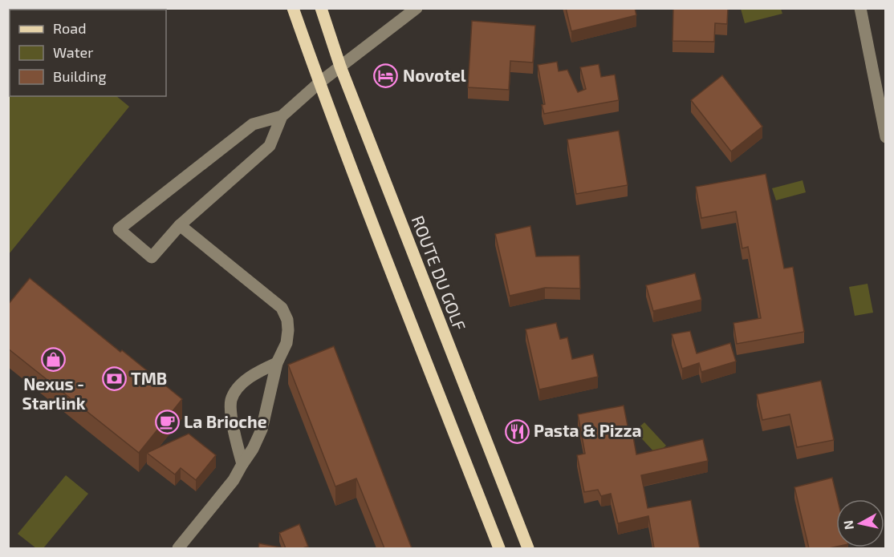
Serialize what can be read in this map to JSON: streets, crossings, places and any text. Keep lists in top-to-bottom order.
{
  "streets": {
    "main road": ["ROUTE DU GOLF"]
  },
  "places": {
    "hotel": ["Novotel"],
    "shop": ["Nexus - Starlink"],
    "bank": ["TMB"],
    "cafe": ["La Brioche"],
    "restaurant": ["Pasta & Pizza"]
  },
  "legend": ["Road", "Water", "Building"],
  "north": "left"
}
